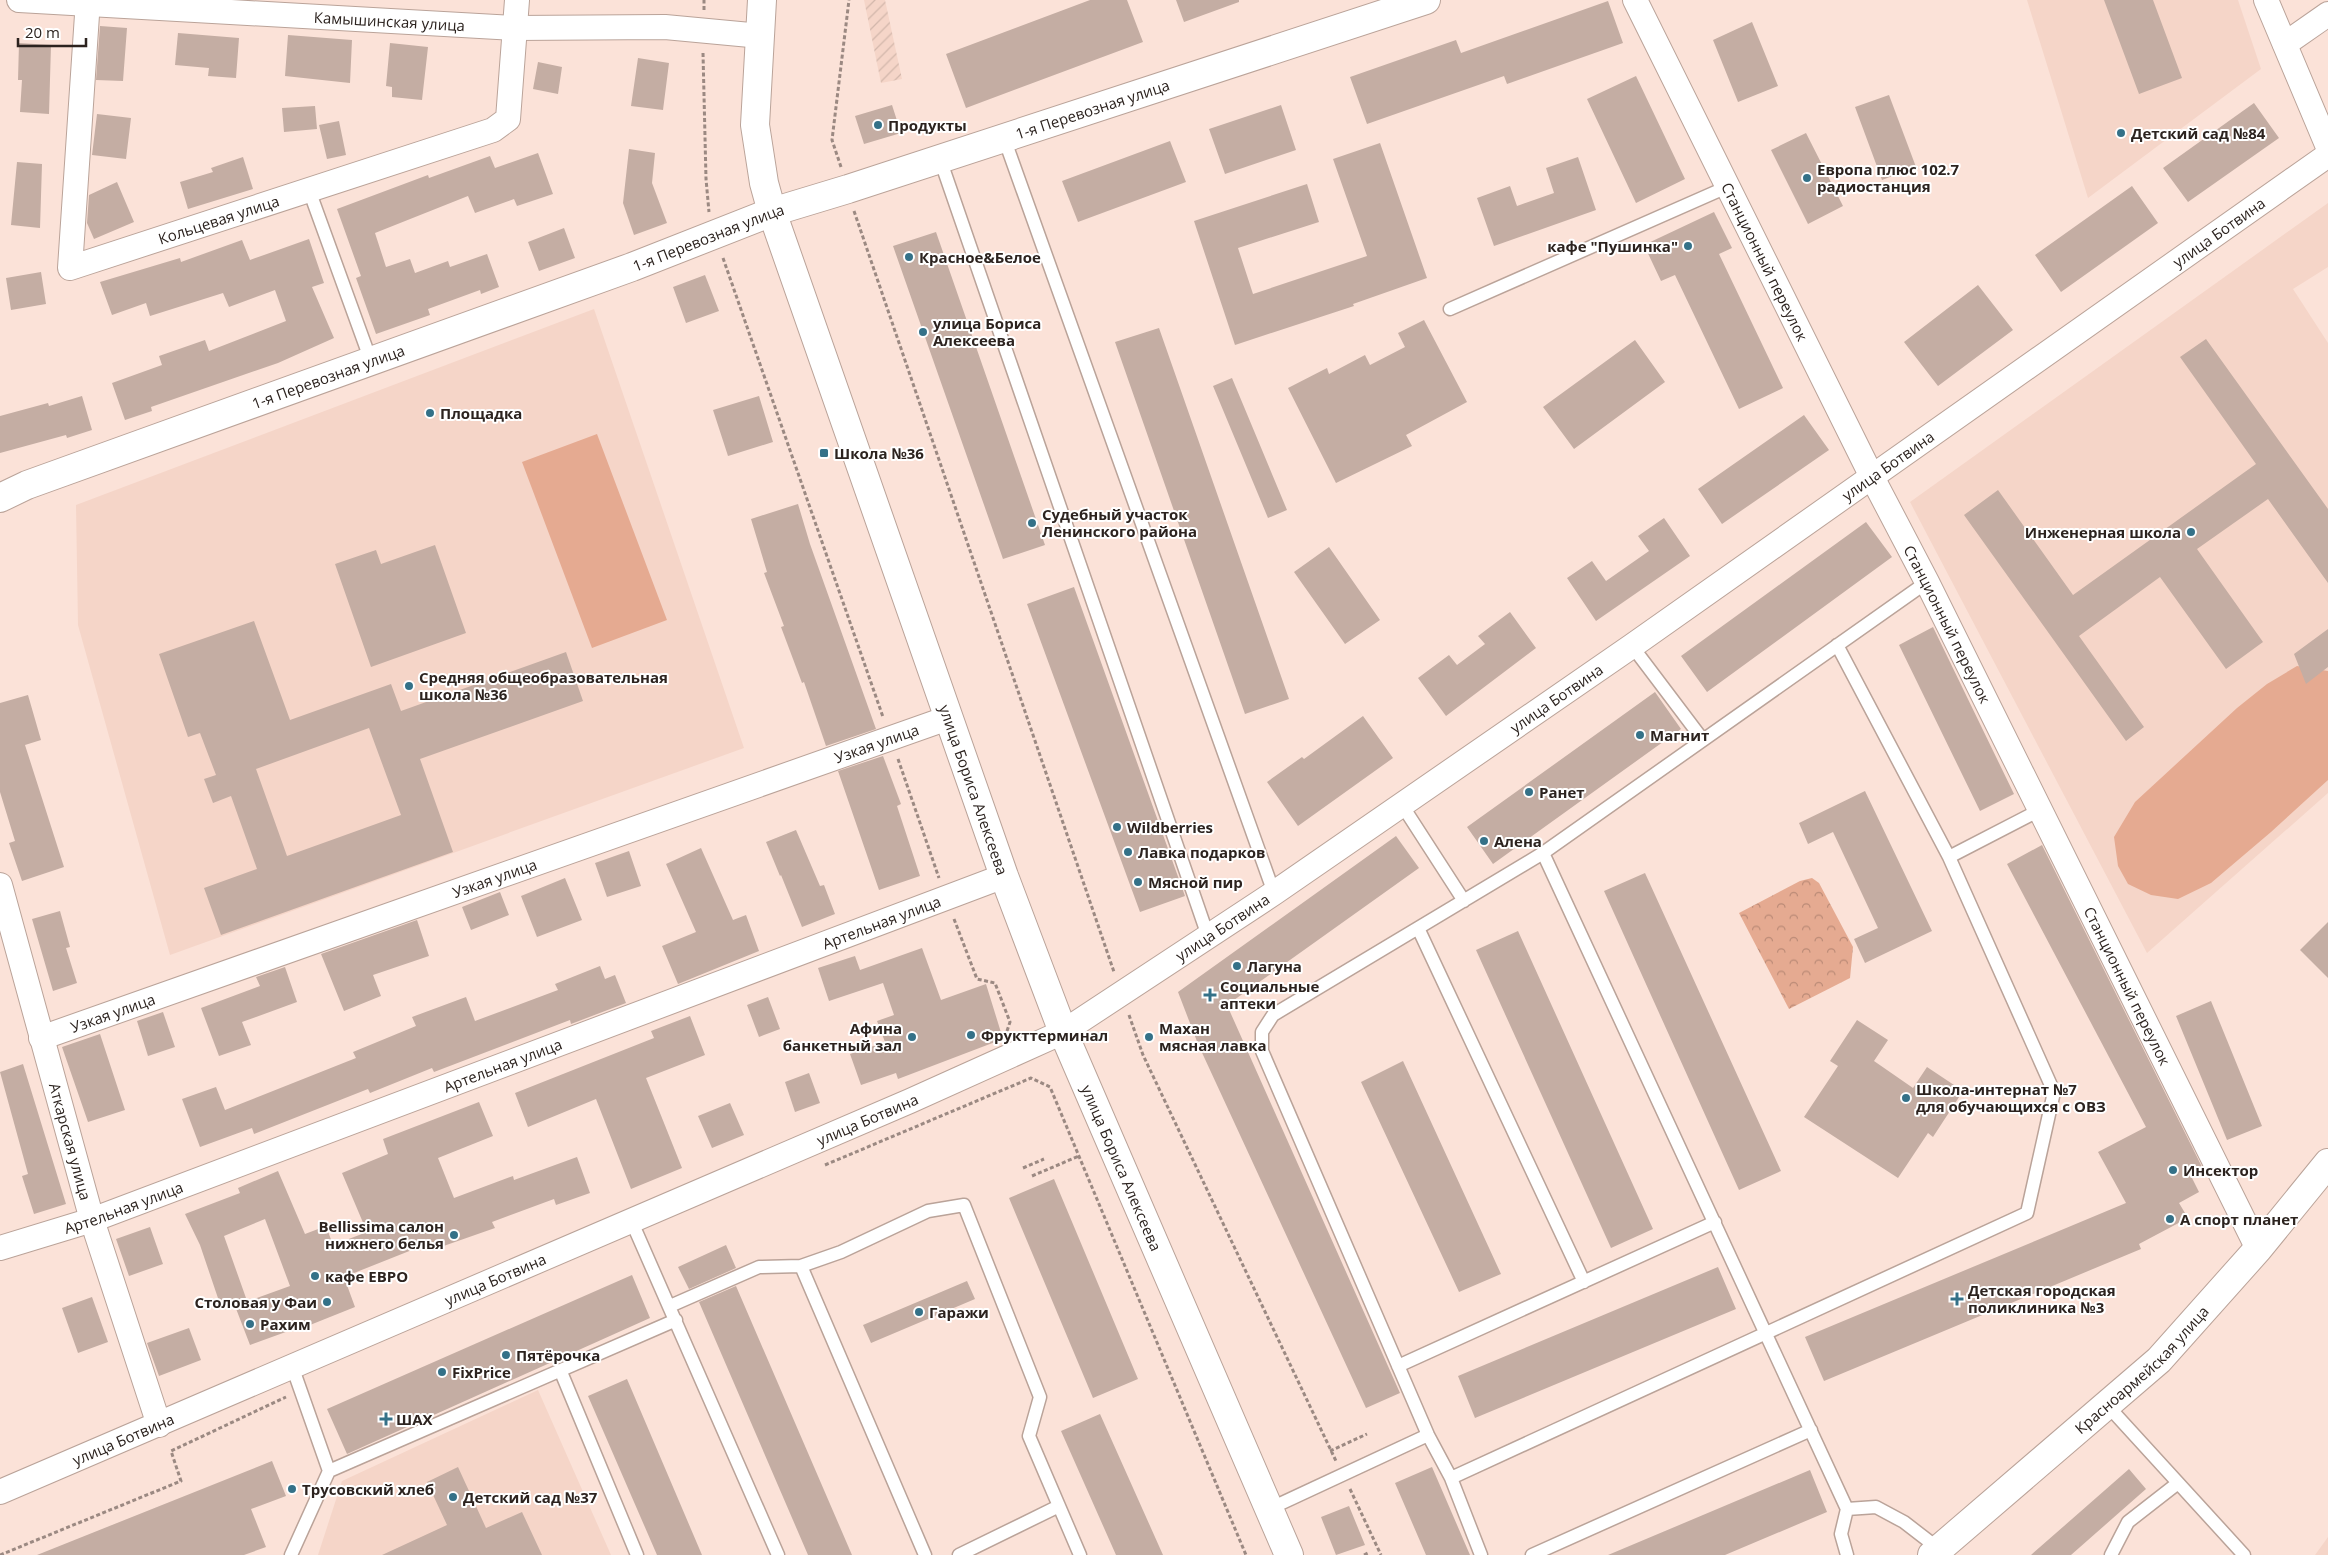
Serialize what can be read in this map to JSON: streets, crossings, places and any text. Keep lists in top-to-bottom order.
{
  "streets": {
    "main road": ["1-я Перевозная улица", "улица Бориса Алексеева", "Красноармейская улица"],
    "street": [
      "Камышинская улица",
      "Кольцевая улица",
      "улица Ботвина",
      "Станционный переулок",
      "Узкая улица",
      "Артельная улица",
      "Аткарская улица"
    ]
  },
  "crossings": [
    ["Камышинская улица", "Кольцевая улица"],
    ["Камышинская улица", "улица Бориса Алексеева"],
    ["1-я Перевозная улица", "улица Бориса Алексеева"],
    ["улица Ботвина", "Станционный переулок"],
    ["улица Ботвина", "улица Бориса Алексеева"],
    ["улица Ботвина", "Аткарская улица"],
    ["Станционный переулок", "Красноармейская улица"],
    ["Узкая улица", "улица Бориса Алексеева"],
    ["Узкая улица", "Аткарская улица"],
    ["улица Бориса Алексеева", "Артельная улица"],
    ["Артельная улица", "Аткарская улица"]
  ],
  "places": {
    "other": [
      "Продукты",
      "Детский сад №84",
      "Европа плюс 102.7 радиостанция",
      "кафе \"Пушинка\"",
      "Красное&Белое",
      "улица Бориса Алексеева",
      "Площадка",
      "Судебный участок Ленинского района",
      "Инженерная школа",
      "Средняя общеобразовательная школа №36",
      "Магнит",
      "Ранет",
      "Wildberries",
      "Алена",
      "Лавка подарков",
      "Мясной пир",
      "Лагуна",
      "Фрукттерминал",
      "Афина банкетный зал",
      "Махан мясная лавка",
      "Школа-интернат №7 для обучающихся с ОВЗ",
      "Инсектор",
      "А спорт планет",
      "Bellissima салон нижнего белья",
      "кафе ЕВРО",
      "Столовая у Фаи",
      "Гаражи",
      "Рахим",
      "Пятёрочка",
      "FixPrice",
      "Трусовский хлеб",
      "Детский сад №37"
    ],
    "transit": ["Школа №36"],
    "health": ["Социальные аптеки", "Детская городская поликлиника №3", "ШАХ"]
  },
  "scale_bar": "20 m"
}
